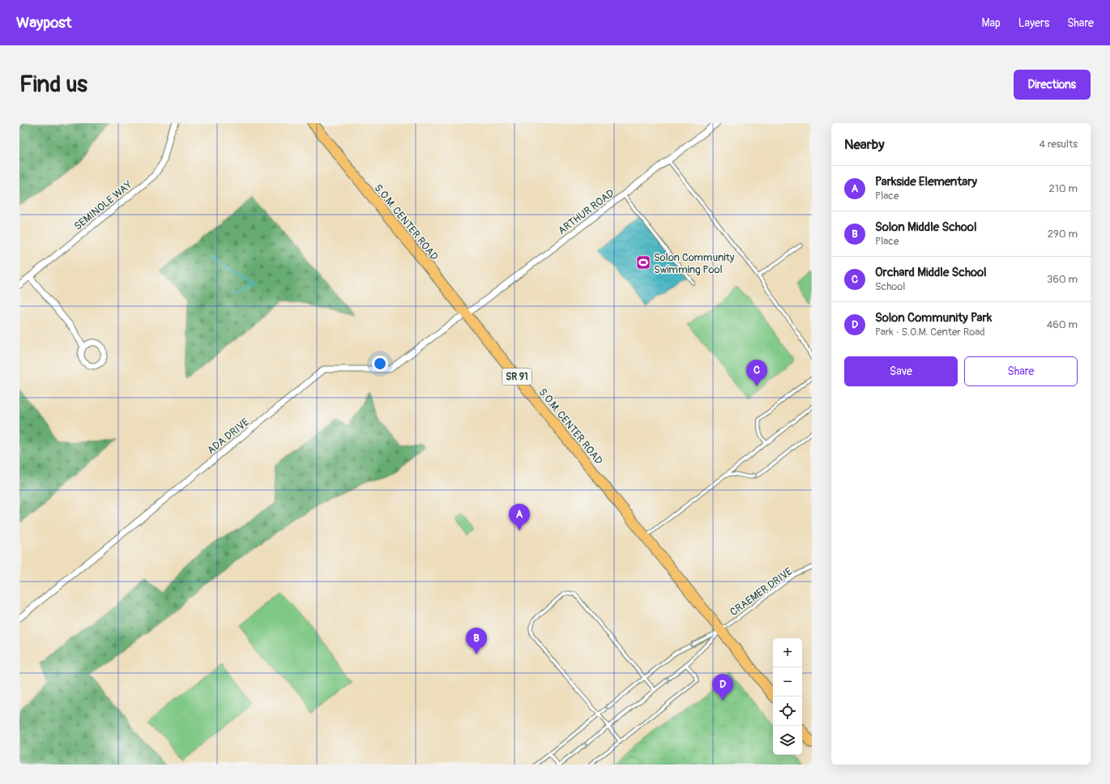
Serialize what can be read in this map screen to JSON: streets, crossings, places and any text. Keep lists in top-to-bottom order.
{
  "streets": {
    "main road": ["S.O.M. CENTER ROAD", "SR 91"],
    "street": ["SEMINOLE WAY", "ARTHUR ROAD", "ADA DRIVE"],
    "lane": ["CRAEMER DRIVE"]
  },
  "crossings": [
    ["ARTHUR ROAD", "S.O.M. CENTER ROAD"],
    ["ARTHUR ROAD", "ADA DRIVE"],
    ["S.O.M. CENTER ROAD", "ADA DRIVE"],
    ["S.O.M. CENTER ROAD", "CRAEMER DRIVE"]
  ],
  "places": {
    "sports": ["Solon Community Swimming Pool"]
  },
  "page": {
    "header": "Waypost",
    "nav": ["Map", "Layers", "Share"],
    "buttons": [
      "Directions",
      ["Save", "Share"]
    ],
    "title": "Find us",
    "heading": ["Nearby", "4 results"],
    "list": [
      {
        "mark": "A",
        "name": "Parkside Elementary",
        "note": "Place",
        "value": "210 m"
      },
      {
        "mark": "B",
        "name": "Solon Middle School",
        "note": "Place",
        "value": "290 m"
      },
      {
        "mark": "C",
        "name": "Orchard Middle School",
        "note": "School",
        "value": "360 m"
      },
      {
        "mark": "D",
        "name": "Solon Community Park",
        "note": "Park · S.O.M. Center Road",
        "value": "460 m"
      }
    ],
    "pins": [
      "C",
      "A",
      "B",
      "D"
    ],
    "map_buttons": ["+", "−"]
  }
}
